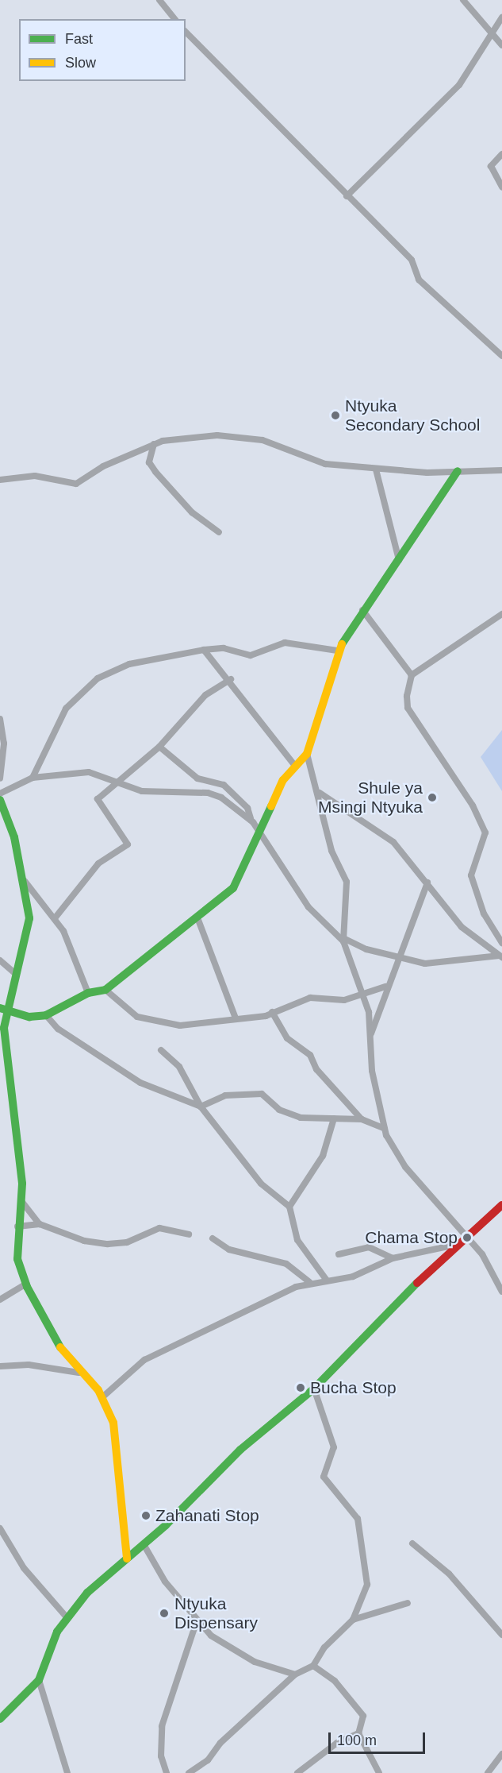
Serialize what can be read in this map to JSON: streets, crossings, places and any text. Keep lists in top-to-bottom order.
{
  "places": [
    "Ntyuka Secondary School",
    "Shule ya Msingi Ntyuka",
    "Chama Stop",
    "Bucha Stop",
    "Zahanati Stop",
    "Ntyuka Dispensary"
  ],
  "legend": ["Fast", "Slow"],
  "scale_bar": "100 m"
}
